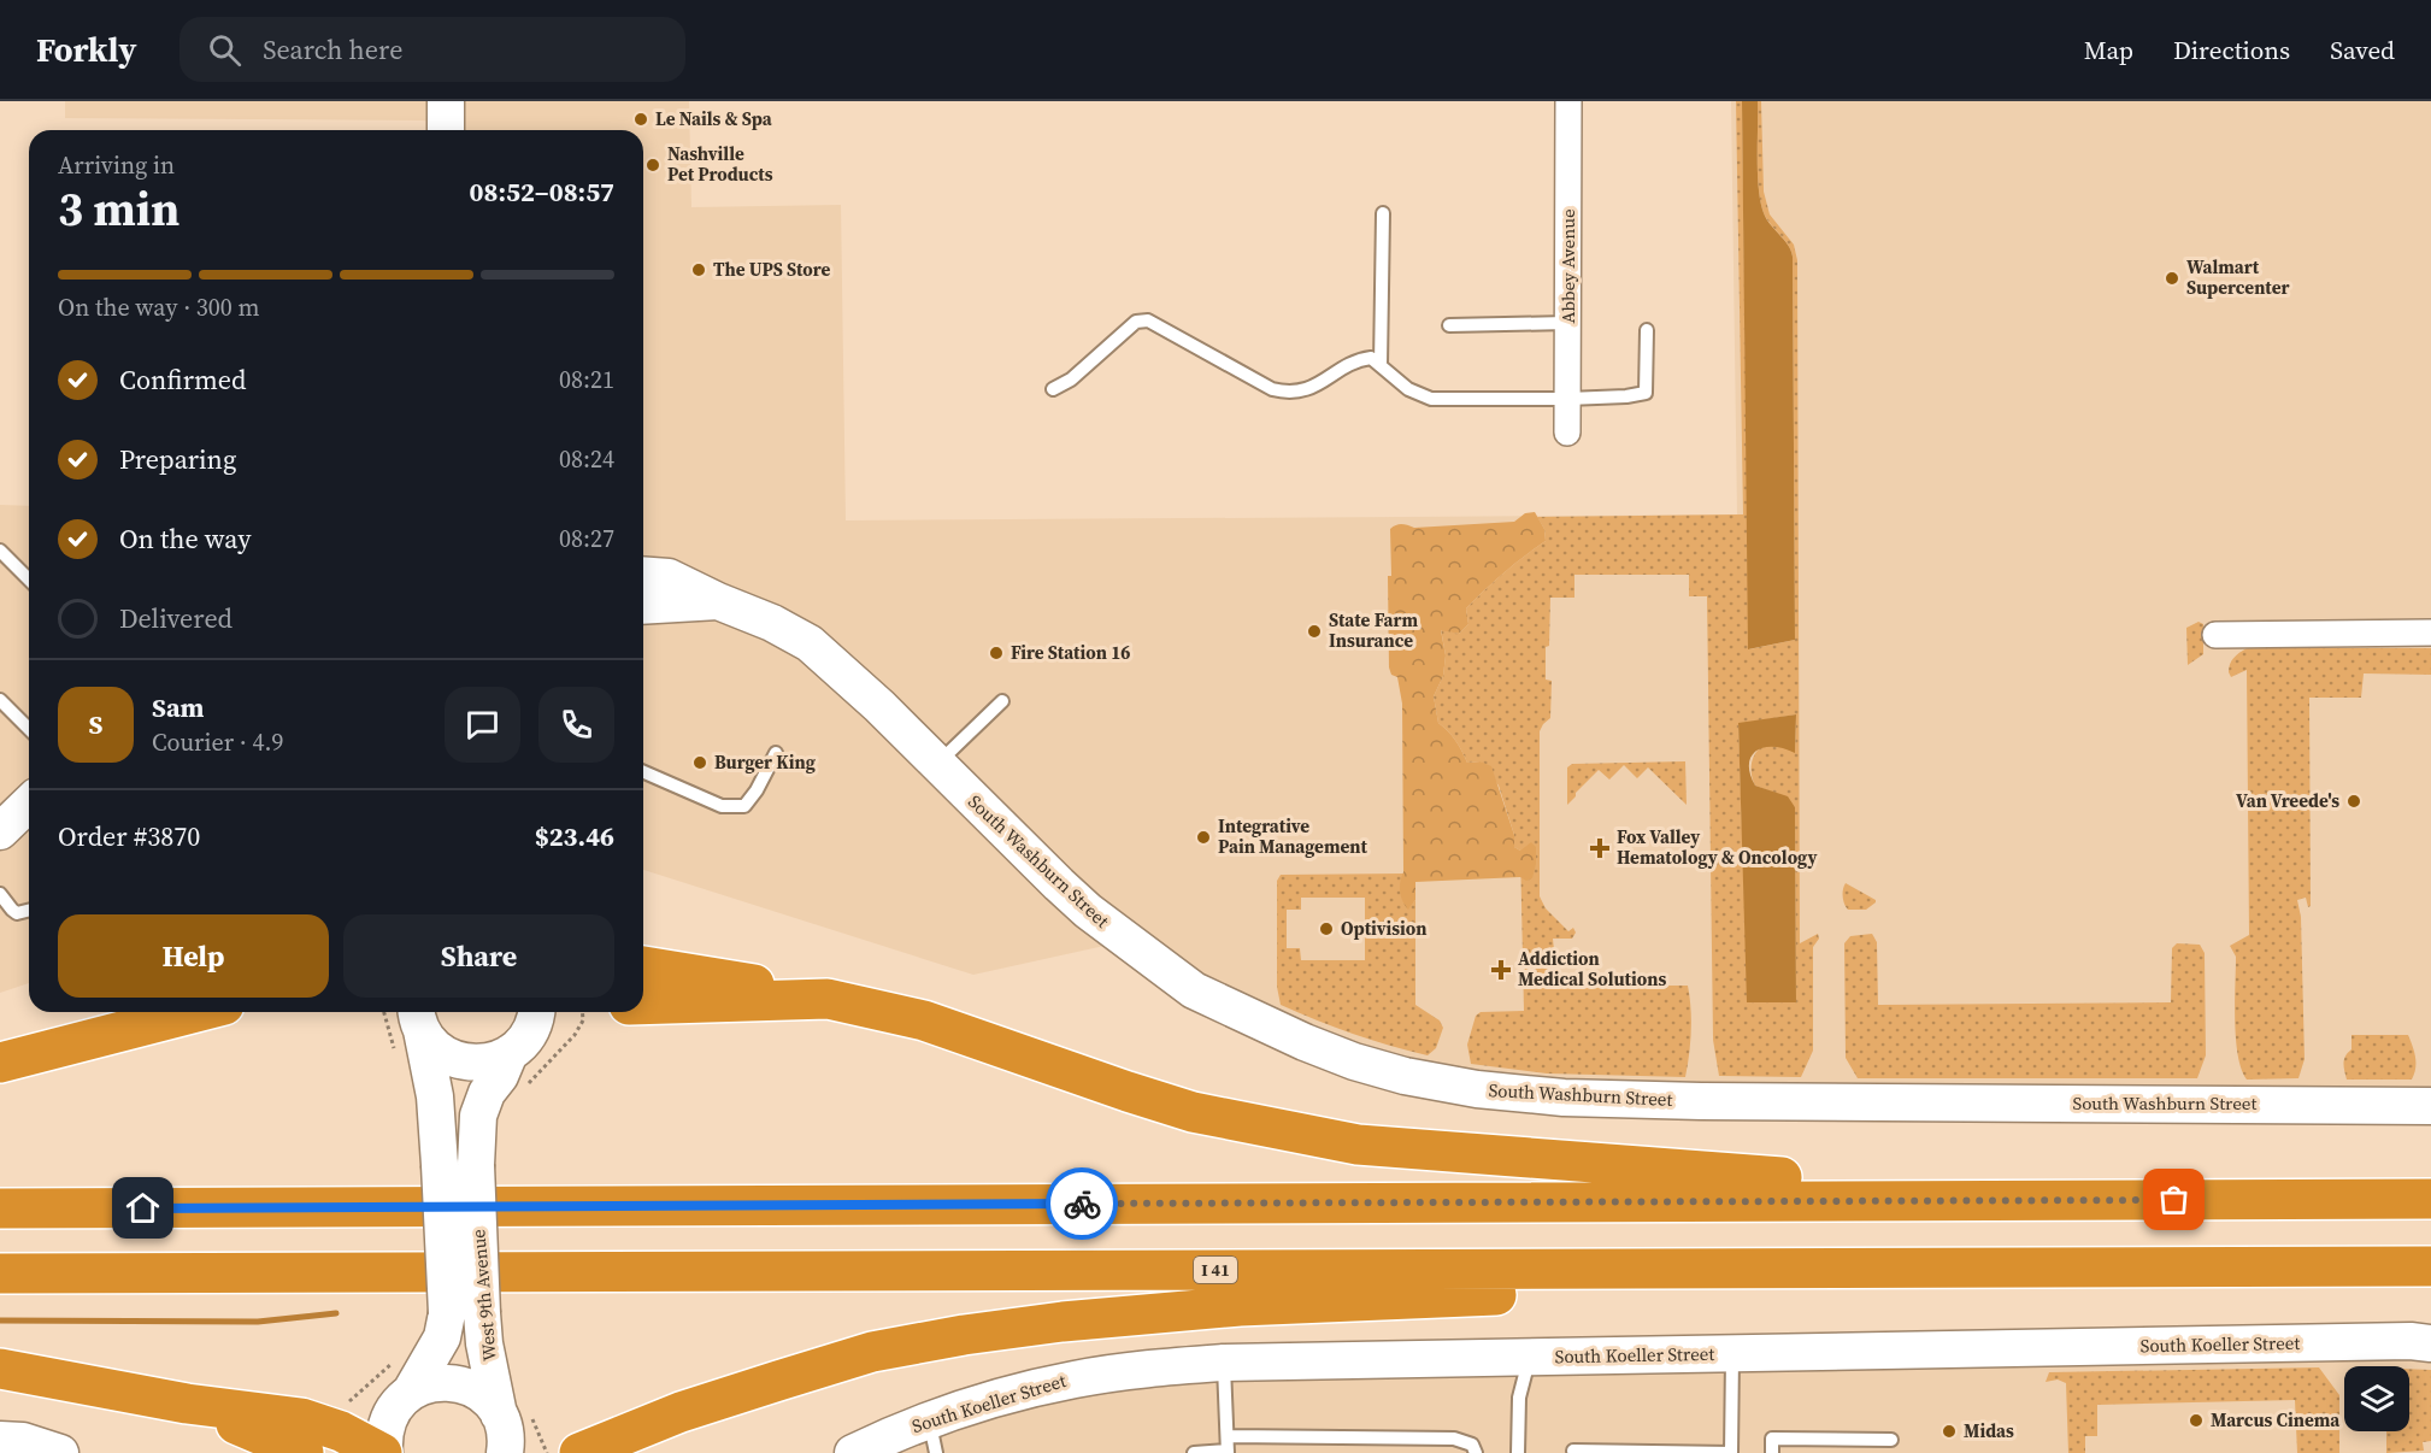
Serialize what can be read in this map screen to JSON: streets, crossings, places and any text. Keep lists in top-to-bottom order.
{
  "streets": {
    "highway": ["I 41"],
    "street": [
      "Abbey Avenue",
      "South Washburn Street",
      "West 9th Avenue",
      "South Koeller Street"
    ]
  },
  "places": {
    "other": [
      "Le Nails & Spa",
      "Nashville Pet Products",
      "The UPS Store",
      "Walmart Supercenter",
      "State Farm Insurance",
      "Fire Station 16",
      "Burger King",
      "Van Vreede's",
      "Integrative Pain Management",
      "Optivision",
      "Marcus Cinema",
      "Midas"
    ],
    "health": ["Fox Valley Hematology & Oncology", "Addiction Medical Solutions"]
  },
  "page": {
    "header": "Forkly",
    "search": "Search here",
    "nav": ["Map", "Directions", "Saved"],
    "heading": ["3 min", "Arriving in", "08:52–08:57"],
    "panel": [
      "Sam",
      "Courier · 4.9",
      "Order #3870",
      "$23.46"
    ],
    "bar": "On the way · 300 m",
    "list": [
      ["Confirmed", "08:21"],
      ["Preparing", "08:24"],
      ["On the way", "08:27"],
      "Delivered"
    ],
    "round": "S",
    "buttons": ["Help", "Share"]
  }
}
